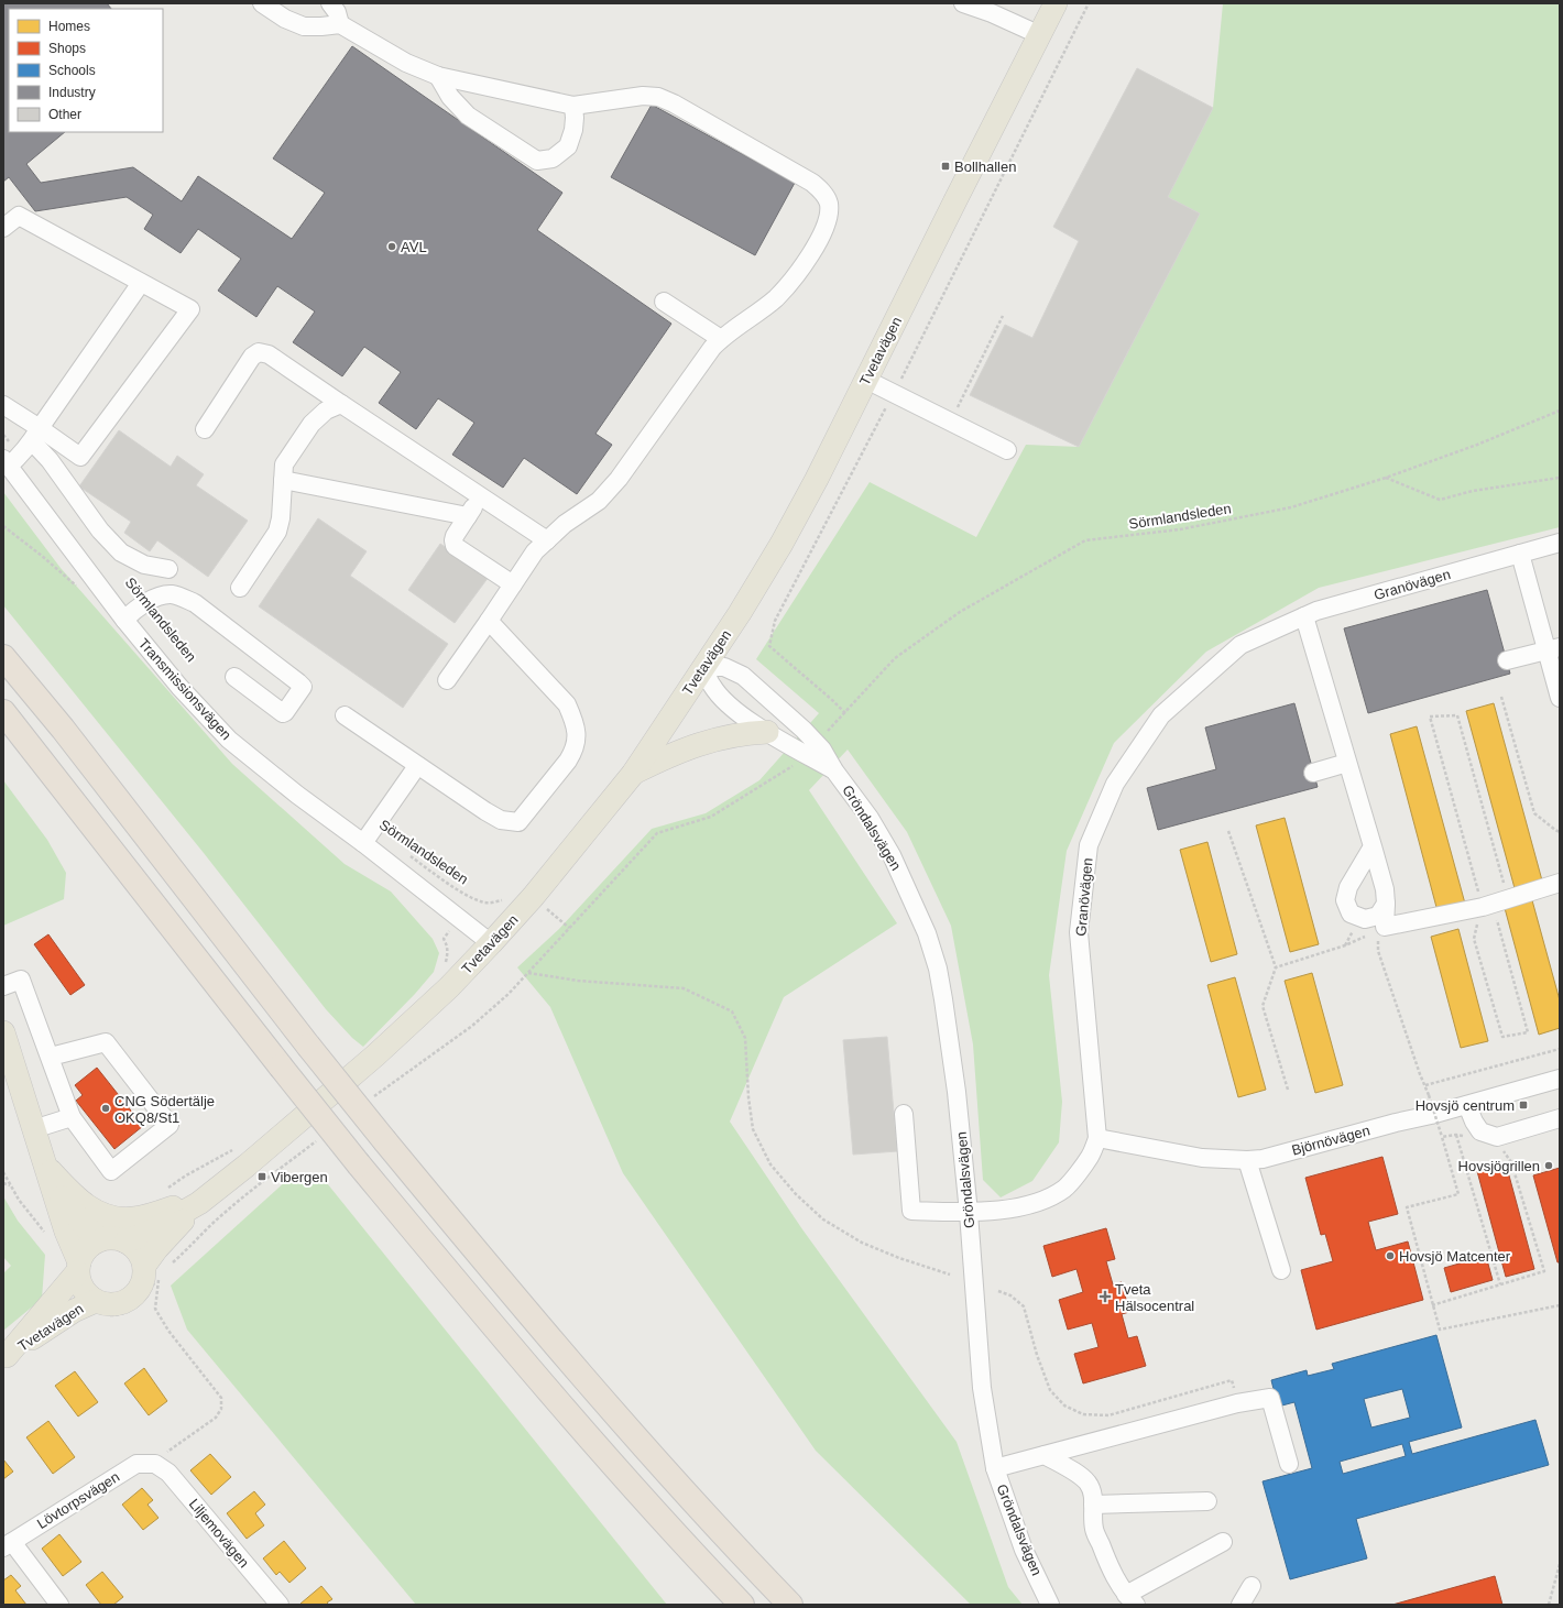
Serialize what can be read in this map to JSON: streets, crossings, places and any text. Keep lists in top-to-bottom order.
{
  "streets": {
    "main road": ["Tvetavägen"],
    "street": [
      "Granövägen",
      "Transmissionsvägen",
      "Gröndalsvägen",
      "Björnövägen",
      "Lövtorpsvägen",
      "Liljemovägen"
    ],
    "path": ["Sörmlandsleden"]
  },
  "crossings": [
    ["Tvetavägen", "Transmissionsvägen"],
    ["Tvetavägen", "Gröndalsvägen"],
    ["Granövägen", "Gröndalsvägen"],
    ["Granövägen", "Björnövägen"],
    ["Lövtorpsvägen", "Liljemovägen"]
  ],
  "places": {
    "transit": ["Bollhallen", "Hovsjö centrum", "Vibergen"],
    "other": [
      "AVL",
      "CNG Södertälje OKQ8/St1",
      "Hovsjögrillen",
      "Hovsjö Matcenter"
    ],
    "health": ["Tveta Hälsocentral"]
  },
  "legend": [
    "Homes",
    "Shops",
    "Schools",
    "Industry",
    "Other"
  ]
}
